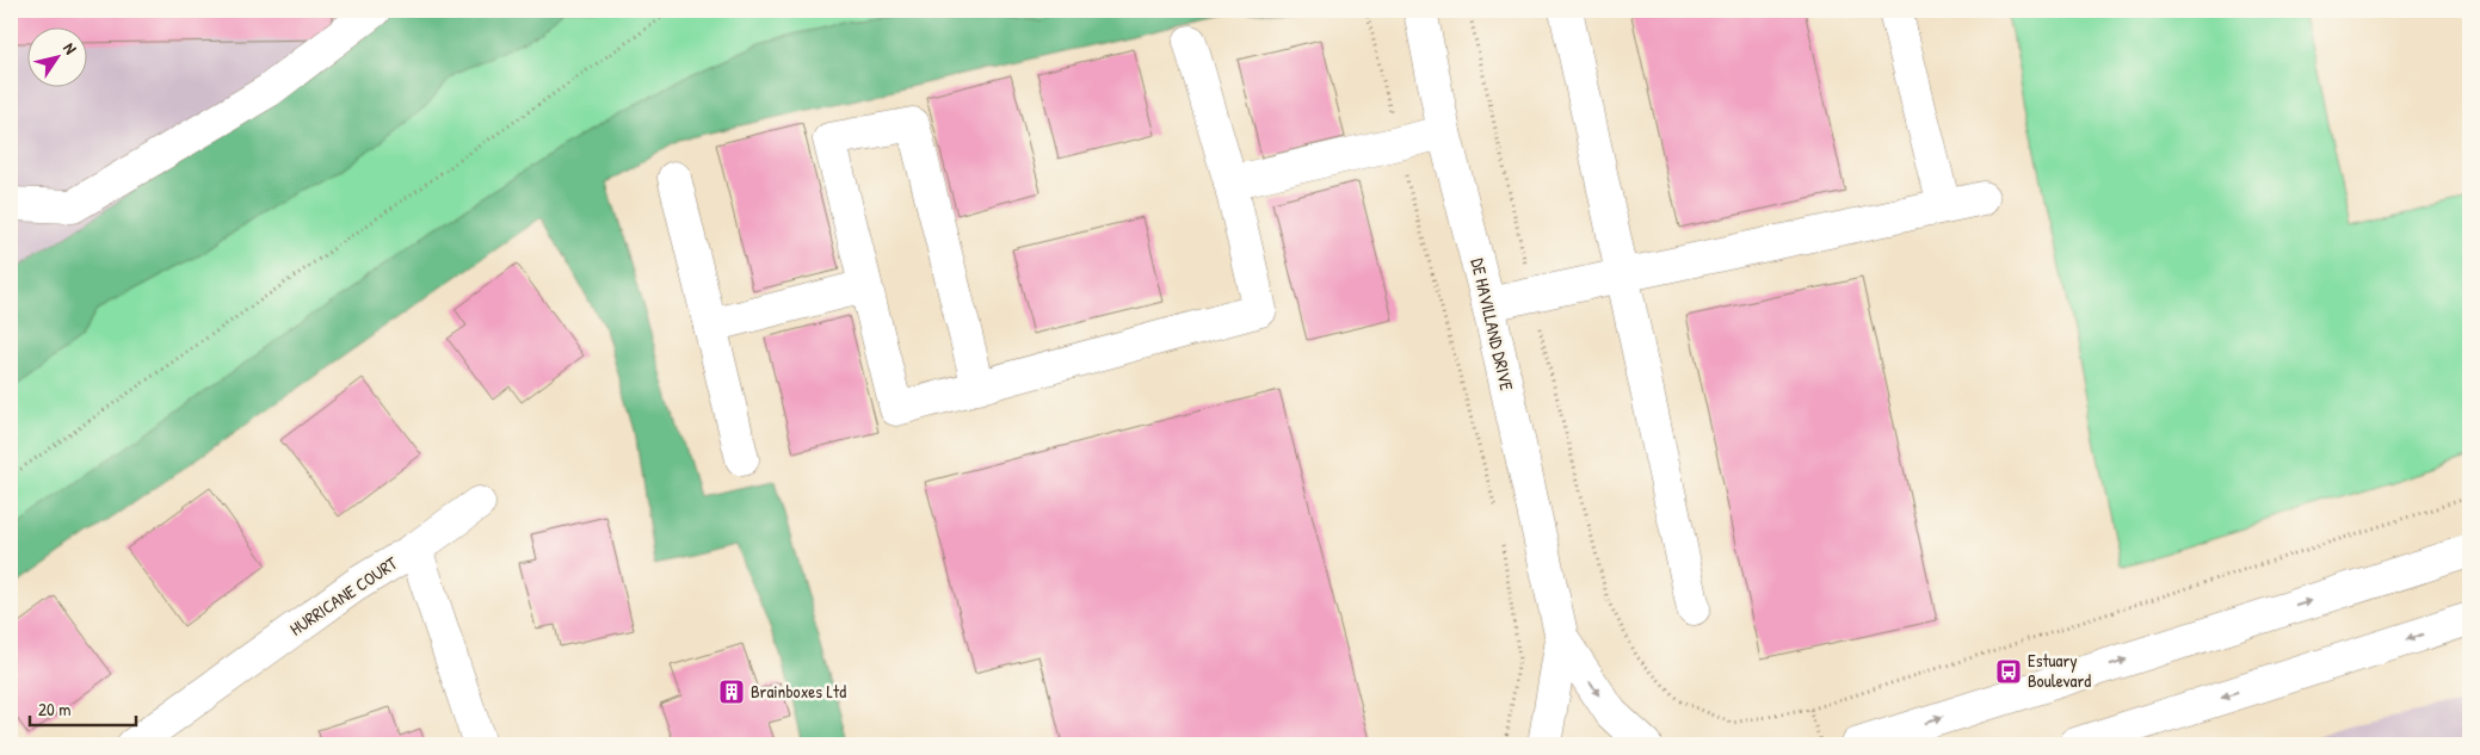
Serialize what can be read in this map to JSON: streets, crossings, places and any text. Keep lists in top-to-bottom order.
{
  "streets": {
    "street": ["DE HAVILLAND DRIVE", "HURRICANE COURT"]
  },
  "places": {
    "bus stop": ["Estuary Boulevard"],
    "building": ["Brainboxes Ltd"]
  },
  "scale_bar": "20 m",
  "north": "top right"
}
